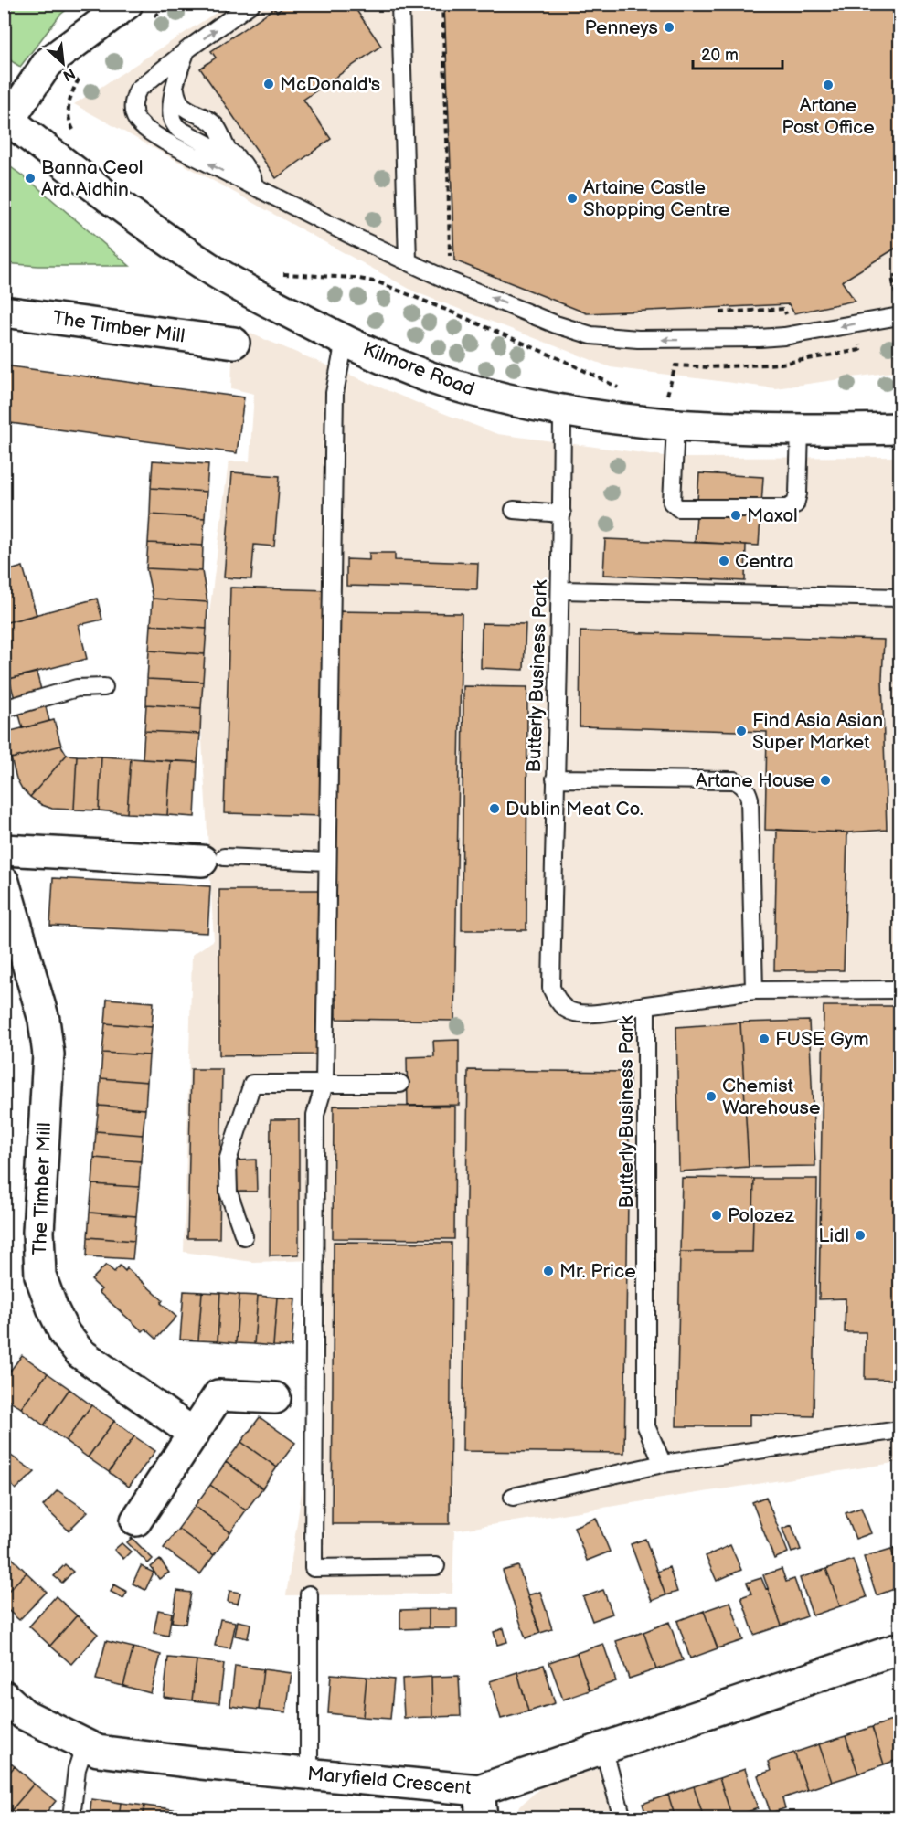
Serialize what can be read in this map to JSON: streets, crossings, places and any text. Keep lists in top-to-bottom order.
{
  "streets": {
    "street": ["The Timber Mill", "Kilmore Road", "Maryfield Crescent"],
    "lane": ["Butterly Business Park"]
  },
  "crossings": [
    ["Kilmore Road", "Butterly Business Park"]
  ],
  "places": [
    "Penneys",
    "McDonald's",
    "Artane Post Office",
    "Banna Ceol Ard Aidhin",
    "Artaine Castle Shopping Centre",
    "Maxol",
    "Centra",
    "Find Asia Asian Super Market",
    "Artane House",
    "Dublin Meat Co.",
    "FUSE Gym",
    "Chemist Warehouse",
    "Polozez",
    "Lidl",
    "Mr. Price"
  ],
  "scale_bar": "20 m",
  "north": "bottom right"
}
